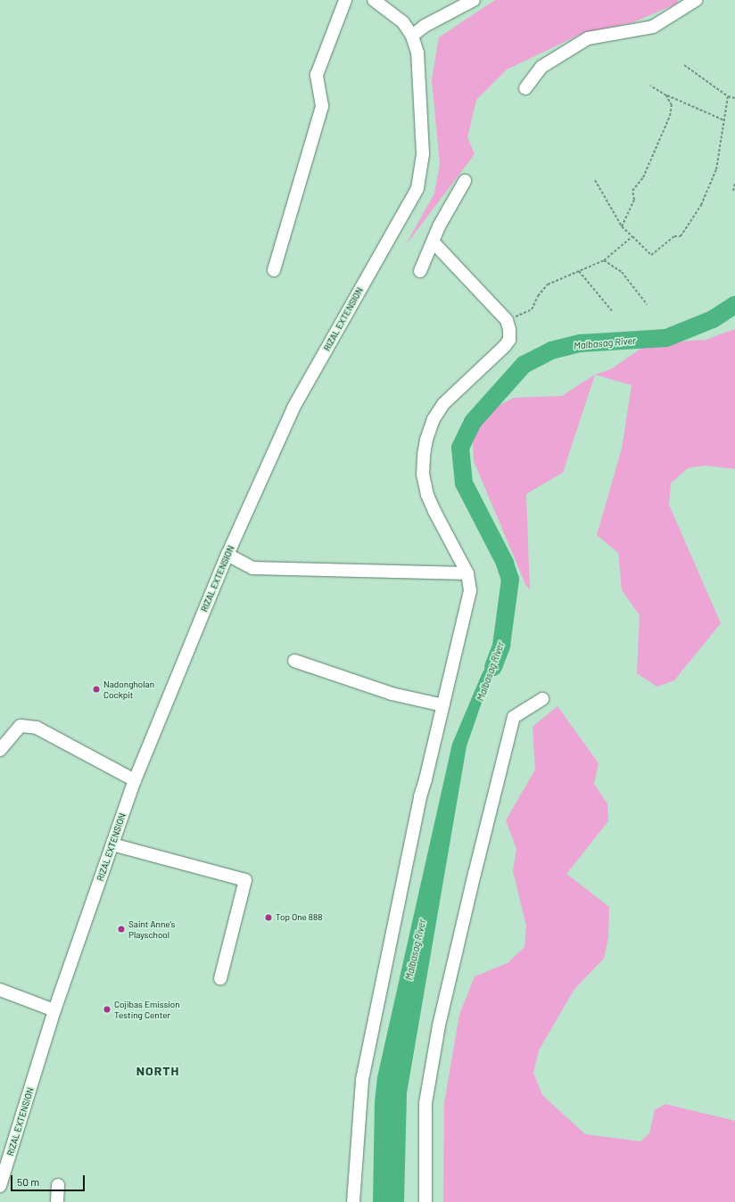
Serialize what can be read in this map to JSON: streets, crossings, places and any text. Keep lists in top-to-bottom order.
{
  "streets": {
    "street": ["RIZAL EXTENSION"]
  },
  "districts": ["NORTH"],
  "water": ["Malbasag River"],
  "places": [
    "Nadongholan Cockpit",
    "Top One 888",
    "Saint Anne's Playschool",
    "Cojibas Emission Testing Center"
  ],
  "scale_bar": "50 m"
}
